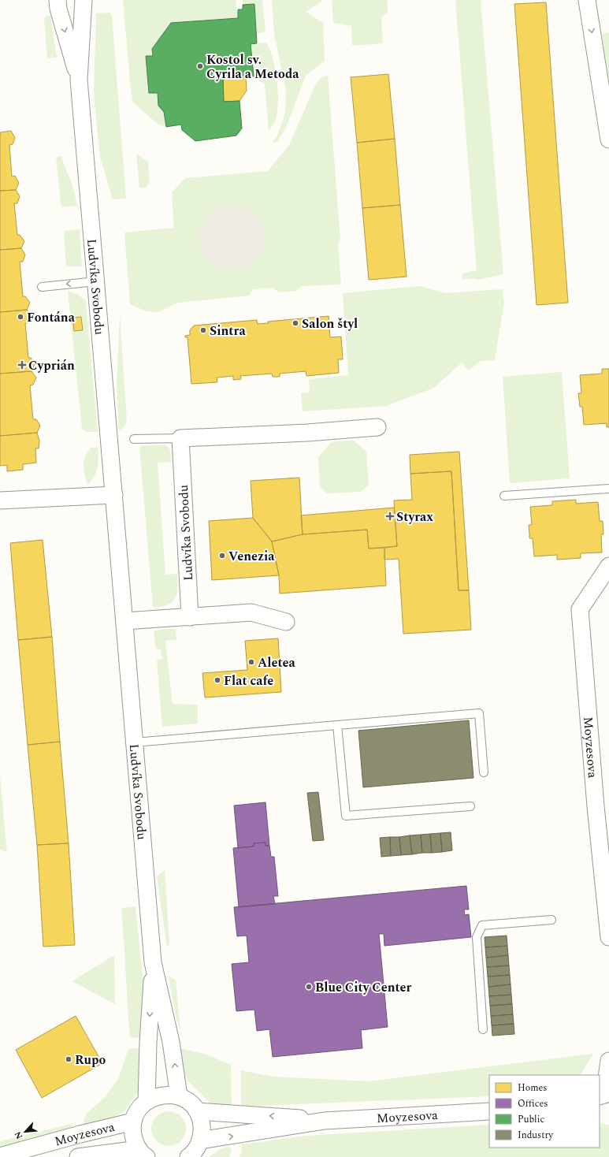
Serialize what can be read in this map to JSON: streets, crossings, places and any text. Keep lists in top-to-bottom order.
{
  "streets": {
    "street": ["Ludvíka Svobodu", "Moyzesova"]
  },
  "crossings": [
    ["Ludvíka Svobodu", "Moyzesova"]
  ],
  "places": {
    "other": [
      "Kostol sv. Cyrila a Metoda",
      "Fontána",
      "Salon štyl",
      "Sintra",
      "Venezia",
      "Aletea",
      "Flat cafe",
      "Blue City Center",
      "Rupo"
    ],
    "health": ["Cyprián", "Styrax"]
  },
  "legend": [
    "Homes",
    "Offices",
    "Public",
    "Industry"
  ],
  "north": "bottom left"
}
